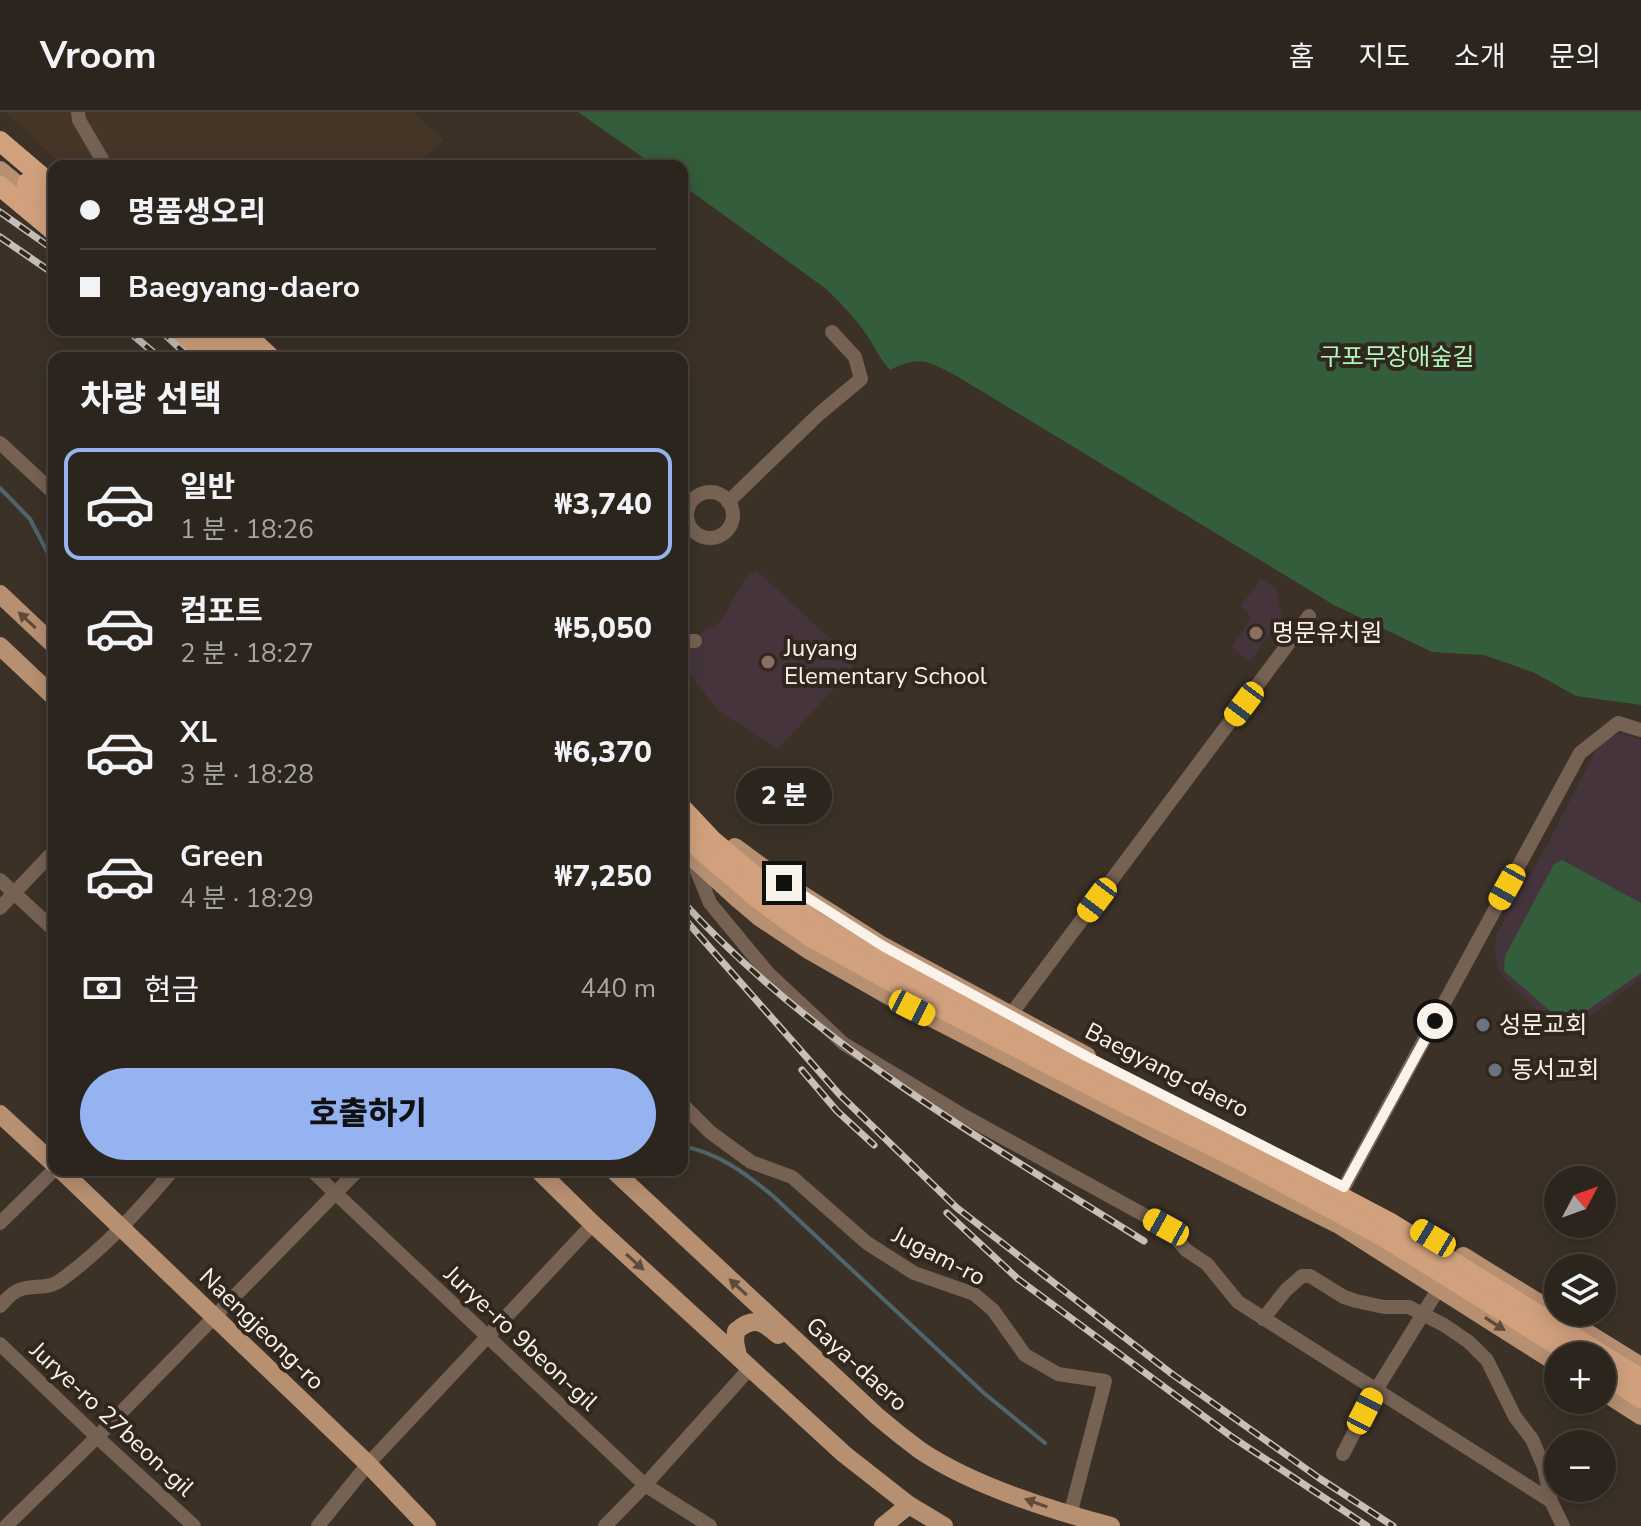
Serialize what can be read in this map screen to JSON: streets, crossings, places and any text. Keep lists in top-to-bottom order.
{
  "streets": {
    "main road": ["Baegyang-daero", "Naengjeong-ro", "Gaya-daero"],
    "street": ["Jugam-ro", "Jurye-ro 9beon-gil", "Jurye-ro 27beon-gil"]
  },
  "crossings": [
    ["Jugam-ro", "Gaya-daero"]
  ],
  "parks": ["구포무장애숲길"],
  "places": [
    "명문유치원",
    "Juyang Elementary School",
    "성문교회",
    "동서교회"
  ],
  "north": "top right",
  "page": {
    "header": "Vroom",
    "nav": [
      "홈",
      "지도",
      "소개",
      "문의"
    ],
    "banner": ["명품생오리", "Baegyang-daero"],
    "heading": "차량 선택",
    "list": [
      {
        "name": "일반",
        "note": "1 분 · 18:26",
        "value": "₩3,740"
      },
      {
        "name": "컴포트",
        "note": "2 분 · 18:27",
        "value": "₩5,050"
      },
      {
        "name": "XL",
        "note": "3 분 · 18:28",
        "value": "₩6,370"
      },
      {
        "name": "Green",
        "note": "4 분 · 18:29",
        "value": "₩7,250"
      }
    ],
    "bubble": "2 분",
    "pay": ["현금", "440 m"],
    "buttons": "호출하기",
    "map_buttons": ["+", "−"]
  }
}
